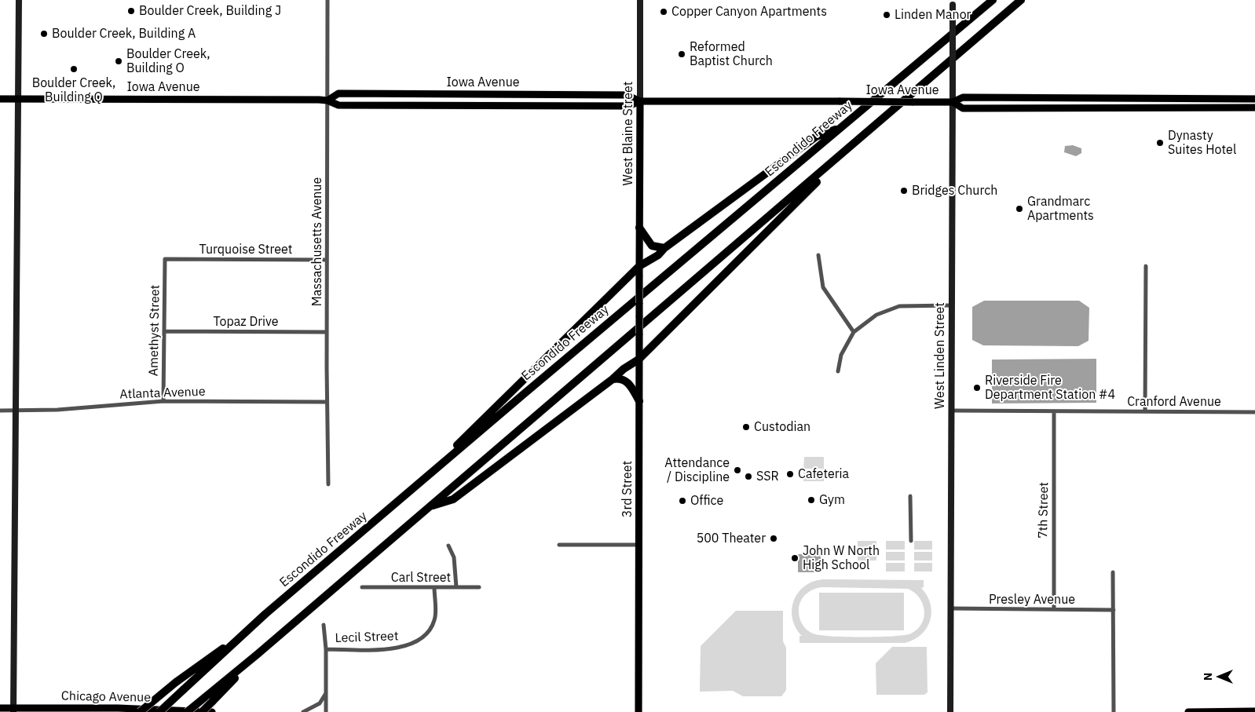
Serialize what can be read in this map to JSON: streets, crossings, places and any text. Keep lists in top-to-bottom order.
{
  "streets": {
    "highway": ["Escondido Freeway"],
    "main road": [
      "Iowa Avenue",
      "West Blaine Street",
      "West Linden Street",
      "3rd Street",
      "Chicago Avenue"
    ],
    "street": [
      "Massachusetts Avenue",
      "Turquoise Street",
      "Topaz Drive",
      "Amethyst Street",
      "Atlanta Avenue",
      "Cranford Avenue",
      "7th Street",
      "Carl Street",
      "Presley Avenue",
      "Lecil Street"
    ]
  },
  "crossings": [
    ["Iowa Avenue", "West Blaine Street"],
    ["Iowa Avenue", "Massachusetts Avenue"],
    ["Iowa Avenue", "West Linden Street"],
    ["West Blaine Street", "3rd Street"],
    ["Massachusetts Avenue", "Turquoise Street"],
    ["Massachusetts Avenue", "Topaz Drive"],
    ["Massachusetts Avenue", "Atlanta Avenue"],
    ["Turquoise Street", "Amethyst Street"],
    ["Topaz Drive", "Amethyst Street"],
    ["Amethyst Street", "Atlanta Avenue"],
    ["West Linden Street", "Cranford Avenue"],
    ["West Linden Street", "Presley Avenue"],
    ["Cranford Avenue", "7th Street"],
    ["7th Street", "Presley Avenue"],
    ["Carl Street", "Lecil Street"]
  ],
  "places": [
    "Boulder Creek, Building J",
    "Copper Canyon Apartments",
    "Linden Manor",
    "Boulder Creek, Building A",
    "Reformed Baptist Church",
    "Boulder Creek, Building O",
    "Boulder Creek, Building Q",
    "Dynasty Suites Hotel",
    "Bridges Church",
    "Grandmarc Apartments",
    "Riverside Fire Department Station #4",
    "Custodian",
    "Attendance / Discipline",
    "Cafeteria",
    "SSR",
    "Gym",
    "Office",
    "500 Theater",
    "John W North High School"
  ],
  "north": "left"
}
